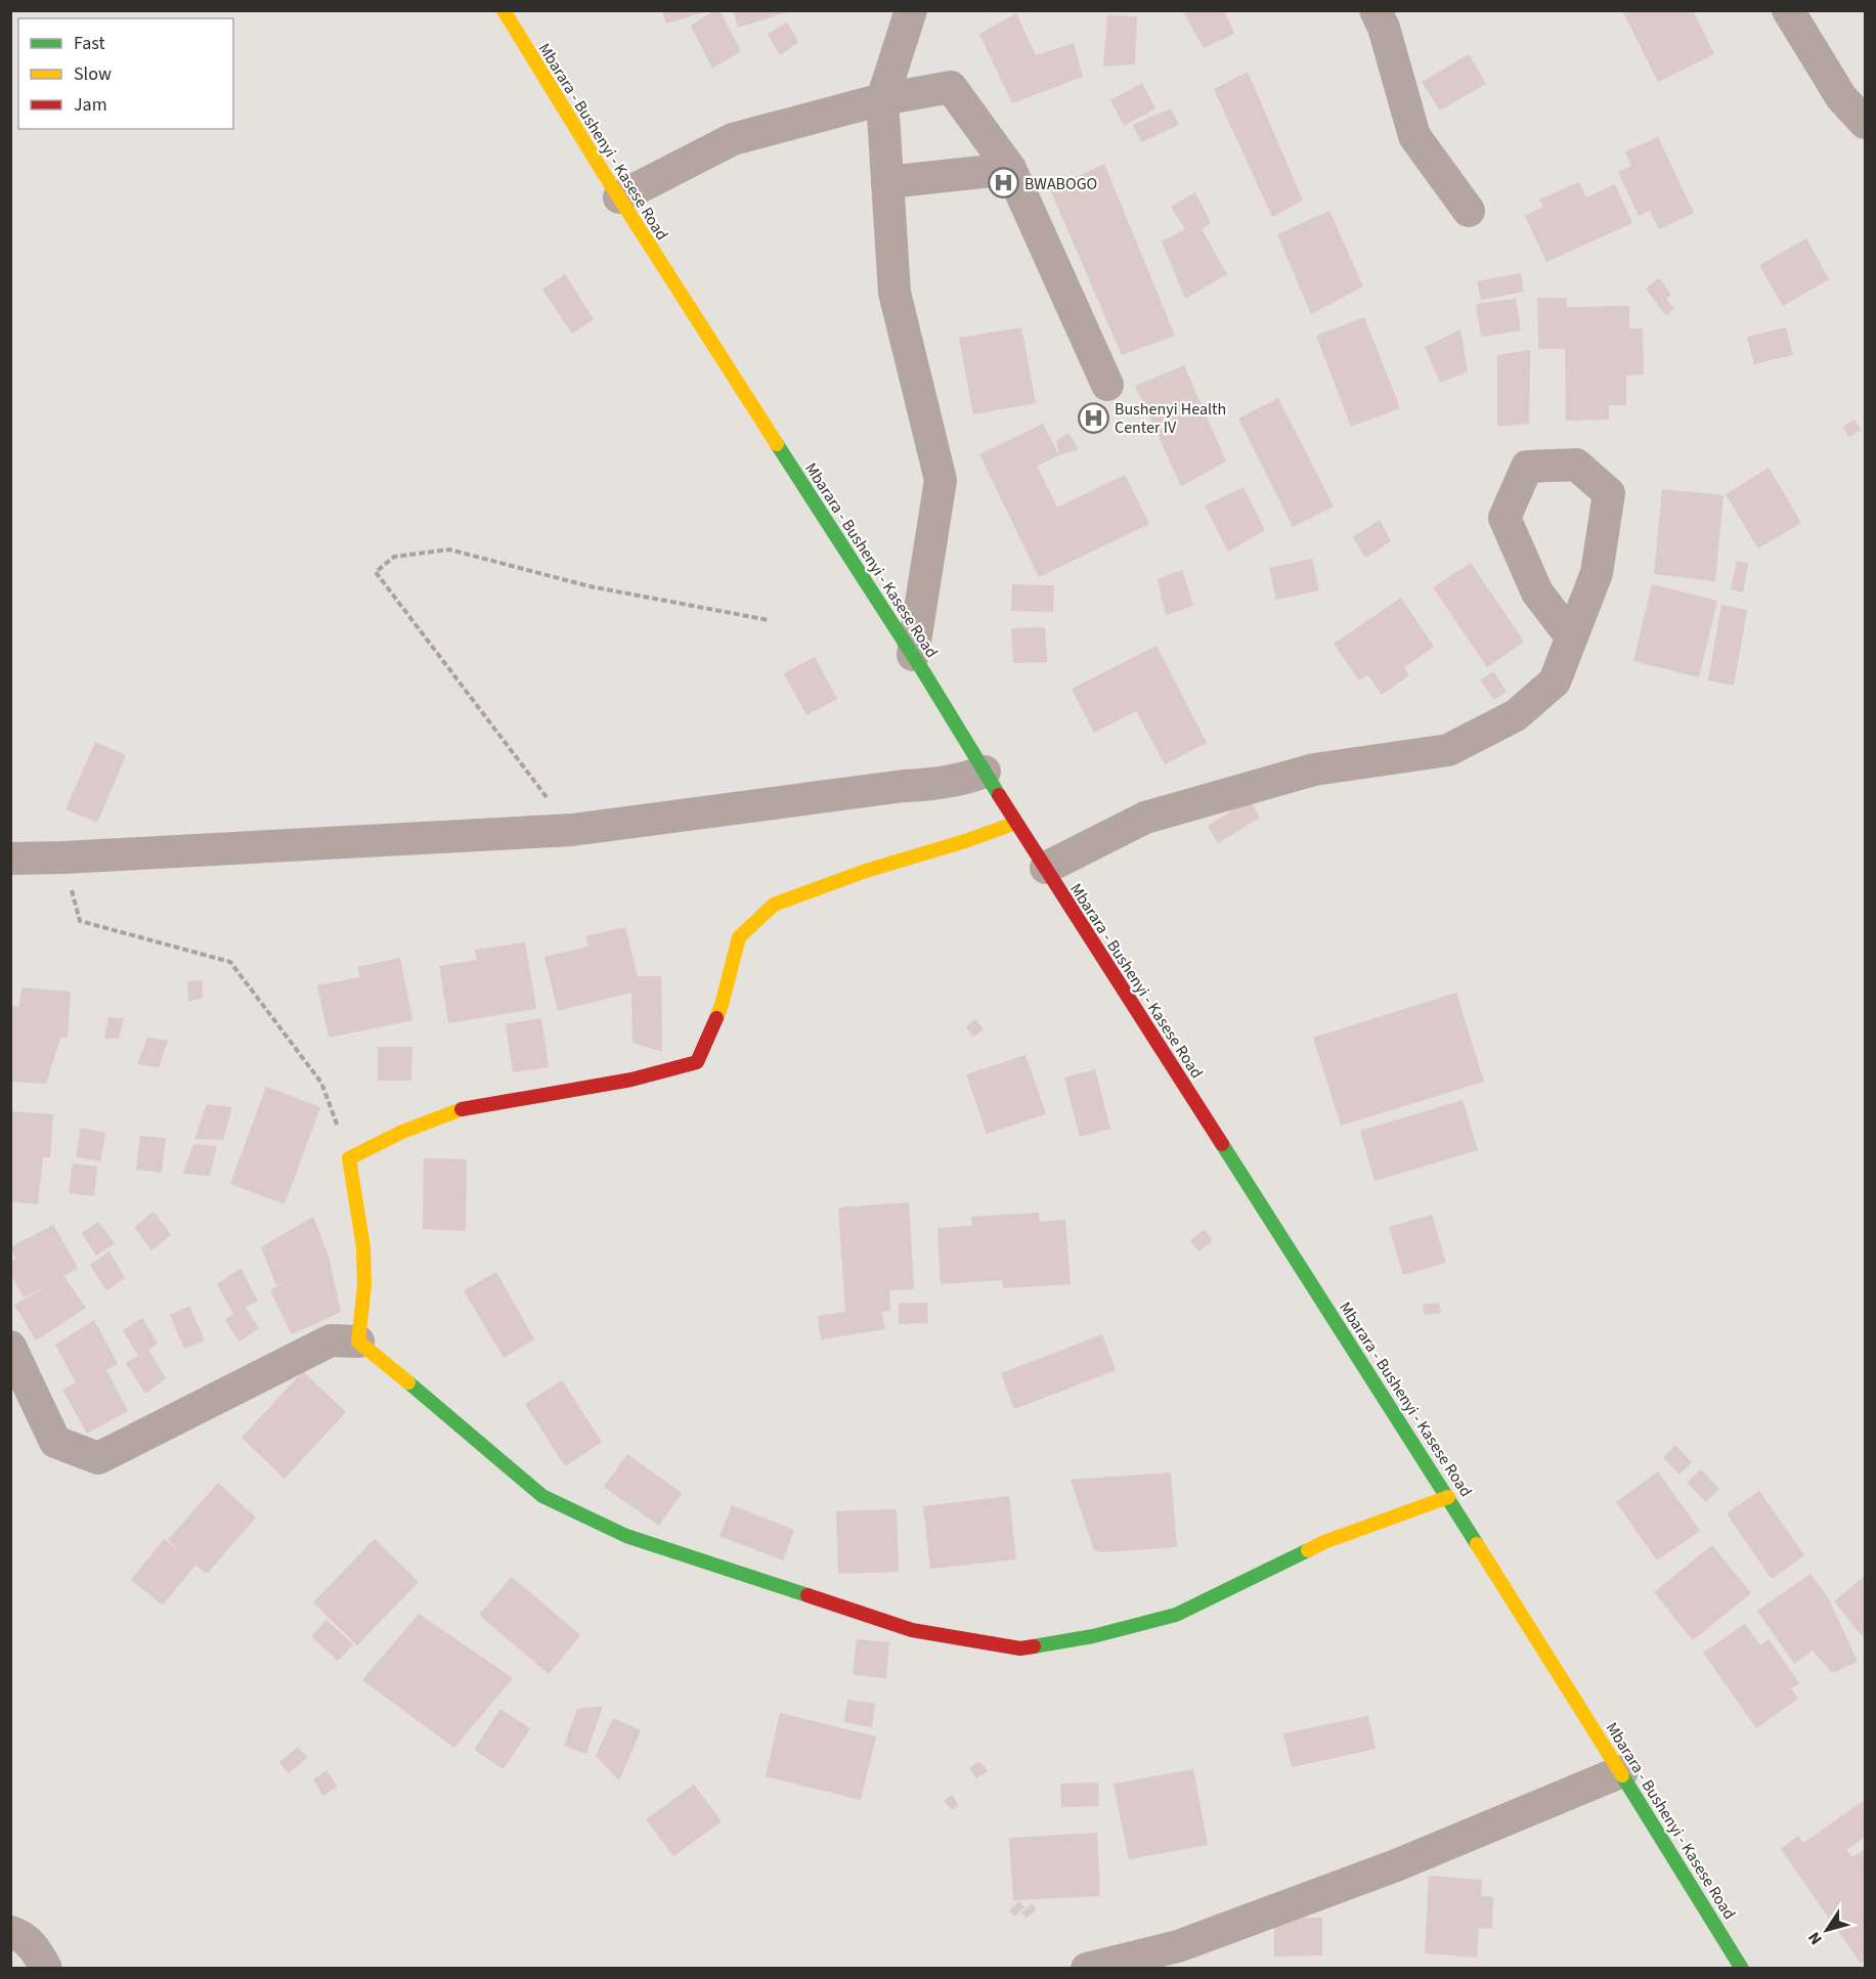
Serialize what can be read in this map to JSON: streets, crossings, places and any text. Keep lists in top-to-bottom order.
{
  "streets": {
    "main road": ["Mbarara - Bushenyi - Kasese Road"]
  },
  "places": {
    "hospital": ["BWABOGO", "Bushenyi Health Center IV"]
  },
  "legend": ["Fast", "Slow", "Jam"],
  "north": "bottom left"
}
